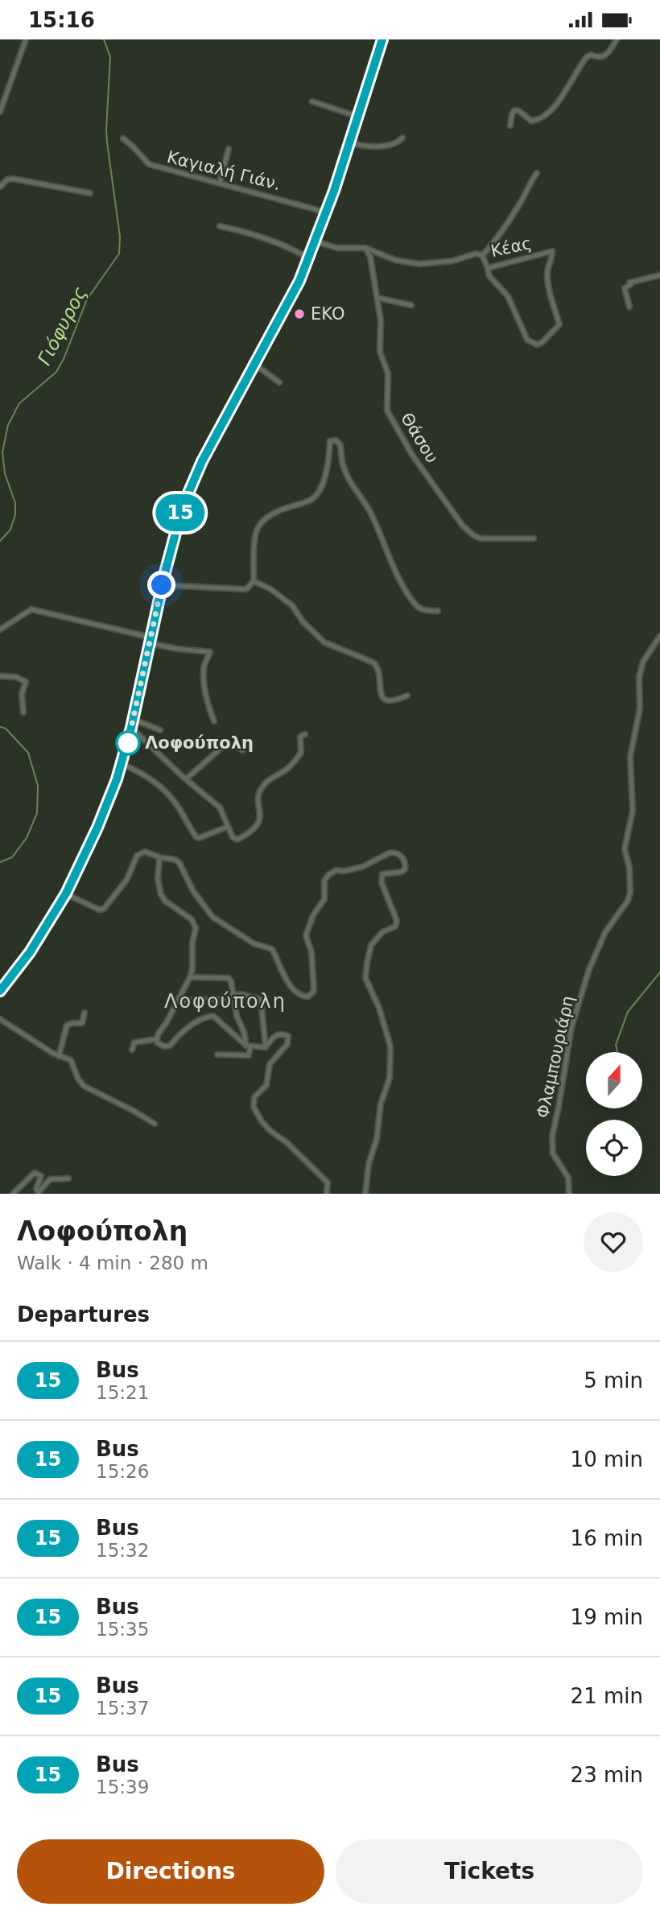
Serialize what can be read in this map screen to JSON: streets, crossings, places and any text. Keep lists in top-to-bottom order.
{
  "streets": {
    "street": [
      "Καγιαλή Γιάν.",
      "Κέας",
      "Θάσου",
      "Φλαμπουριάρη"
    ]
  },
  "districts": ["Λοφούπολη"],
  "water": ["Γιόφυρος"],
  "places": ["EKO", "Λοφούπολη"],
  "lines": ["bus line 15"],
  "north": "top",
  "page": {
    "status": "15:16",
    "on_map": "15",
    "heading": [
      ["Λοφούπολη", "Walk · 4 min · 280 m"],
      "Departures"
    ],
    "list": [
      {
        "mark": "15",
        "name": "Bus",
        "note": "15:21",
        "value": "5 min"
      },
      {
        "mark": "15",
        "name": "Bus",
        "note": "15:26",
        "value": "10 min"
      },
      {
        "mark": "15",
        "name": "Bus",
        "note": "15:32",
        "value": "16 min"
      },
      {
        "mark": "15",
        "name": "Bus",
        "note": "15:35",
        "value": "19 min"
      },
      {
        "mark": "15",
        "name": "Bus",
        "note": "15:37",
        "value": "21 min"
      },
      {
        "mark": "15",
        "name": "Bus",
        "note": "15:39",
        "value": "23 min"
      }
    ],
    "buttons": ["Directions", "Tickets"]
  }
}
